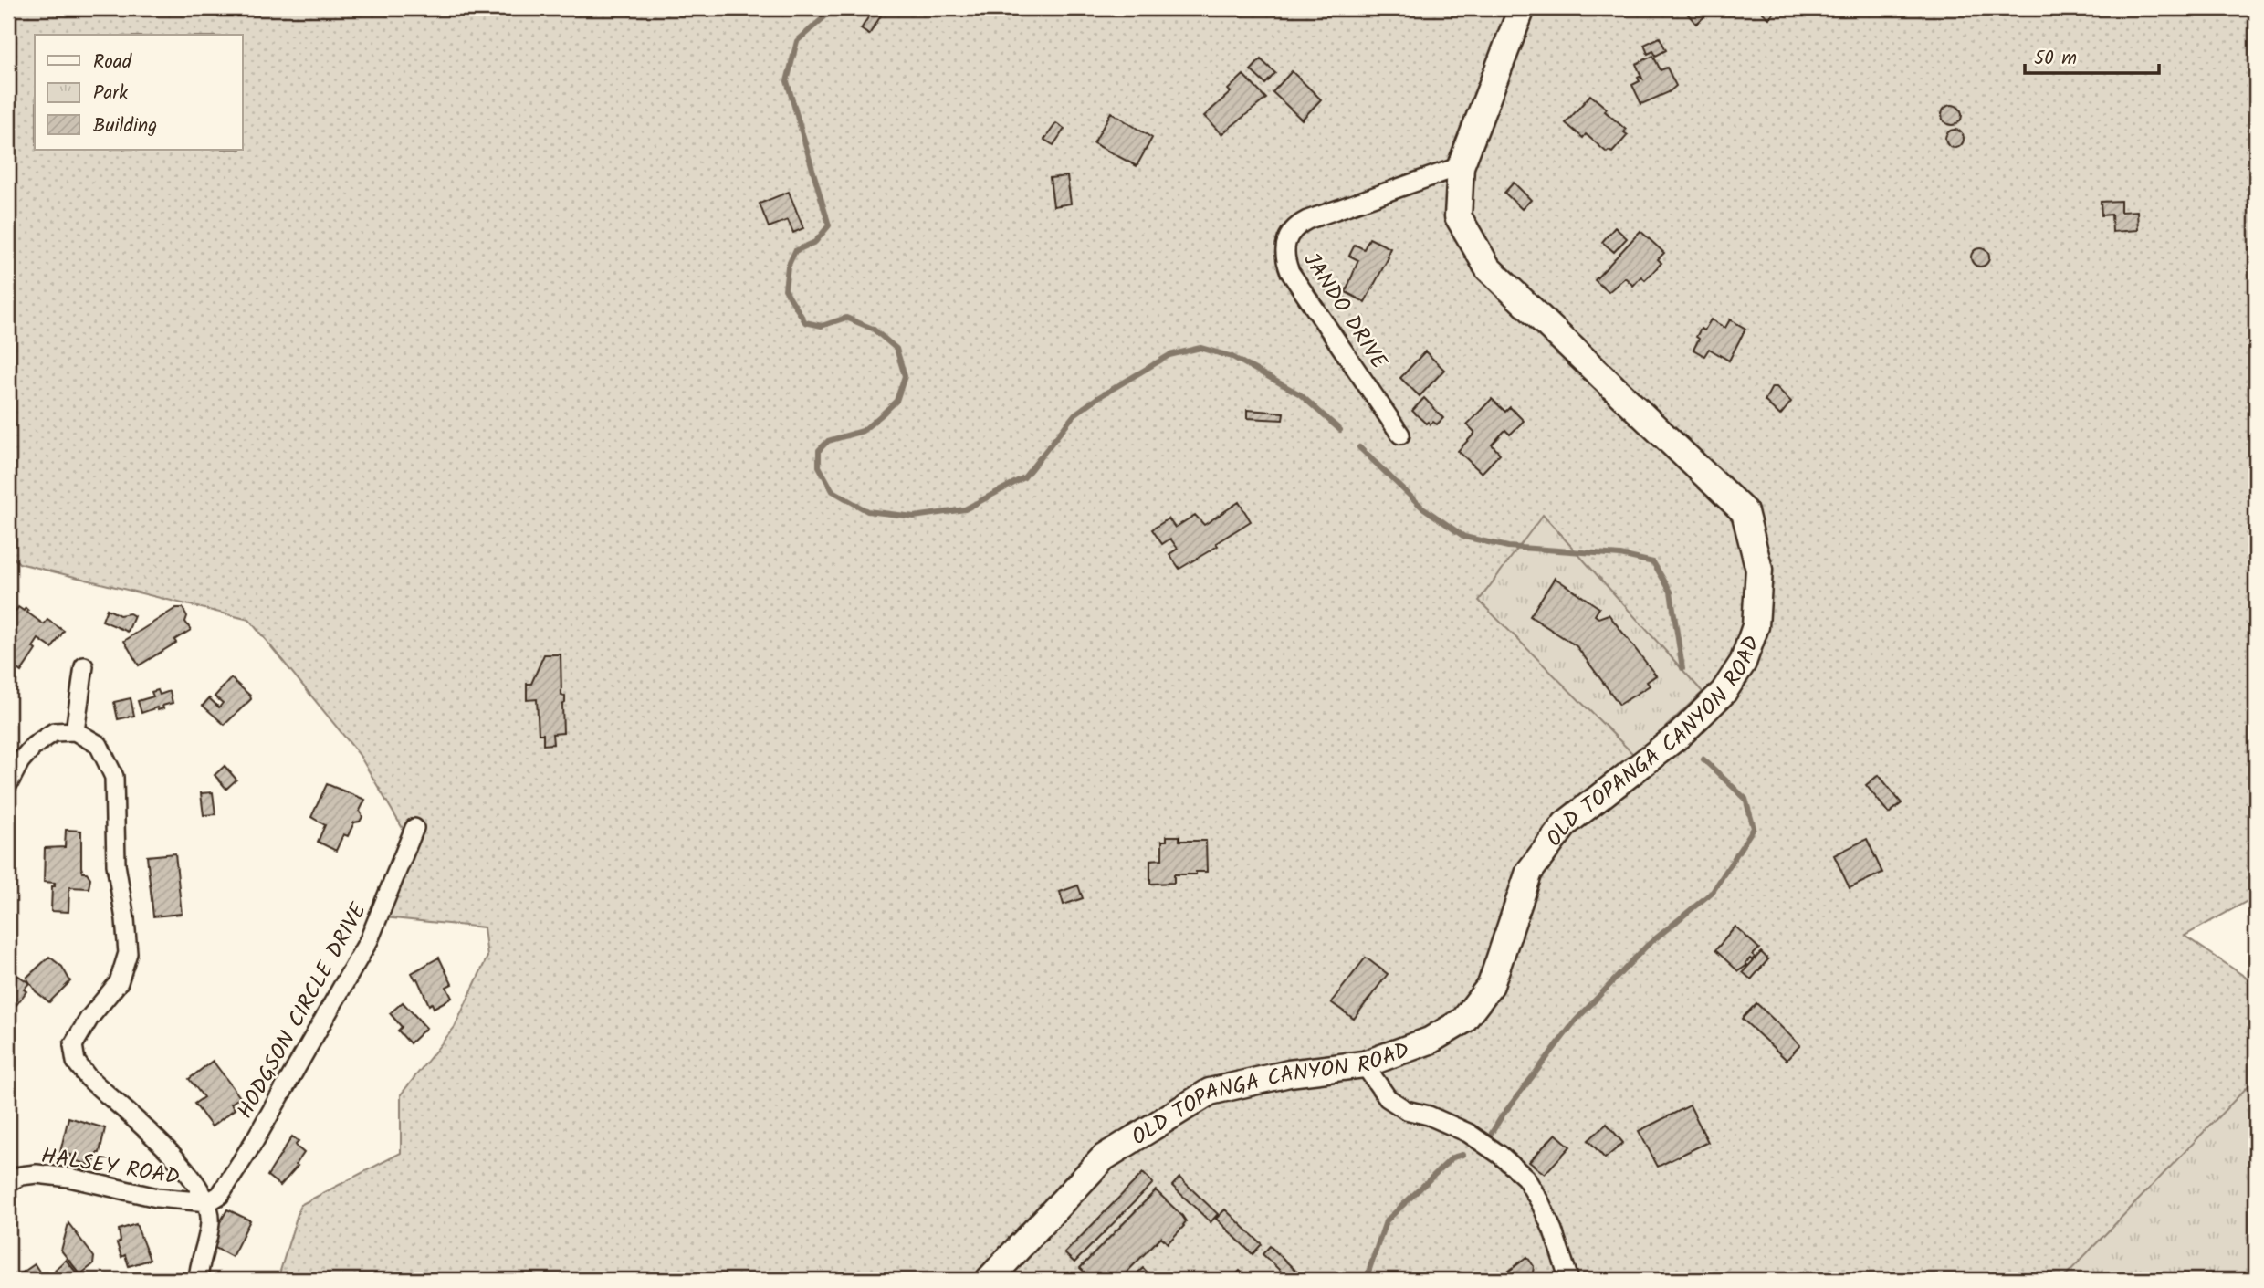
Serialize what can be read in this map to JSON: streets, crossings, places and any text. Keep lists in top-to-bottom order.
{
  "streets": {
    "main road": ["OLD TOPANGA CANYON ROAD"],
    "street": ["JANDO DRIVE", "HODGSON CIRCLE DRIVE", "HALSEY ROAD"]
  },
  "crossings": [
    ["JANDO DRIVE", "OLD TOPANGA CANYON ROAD"],
    ["HODGSON CIRCLE DRIVE", "HALSEY ROAD"]
  ],
  "legend": ["Road", "Park", "Building"],
  "scale_bar": "50 m"
}
